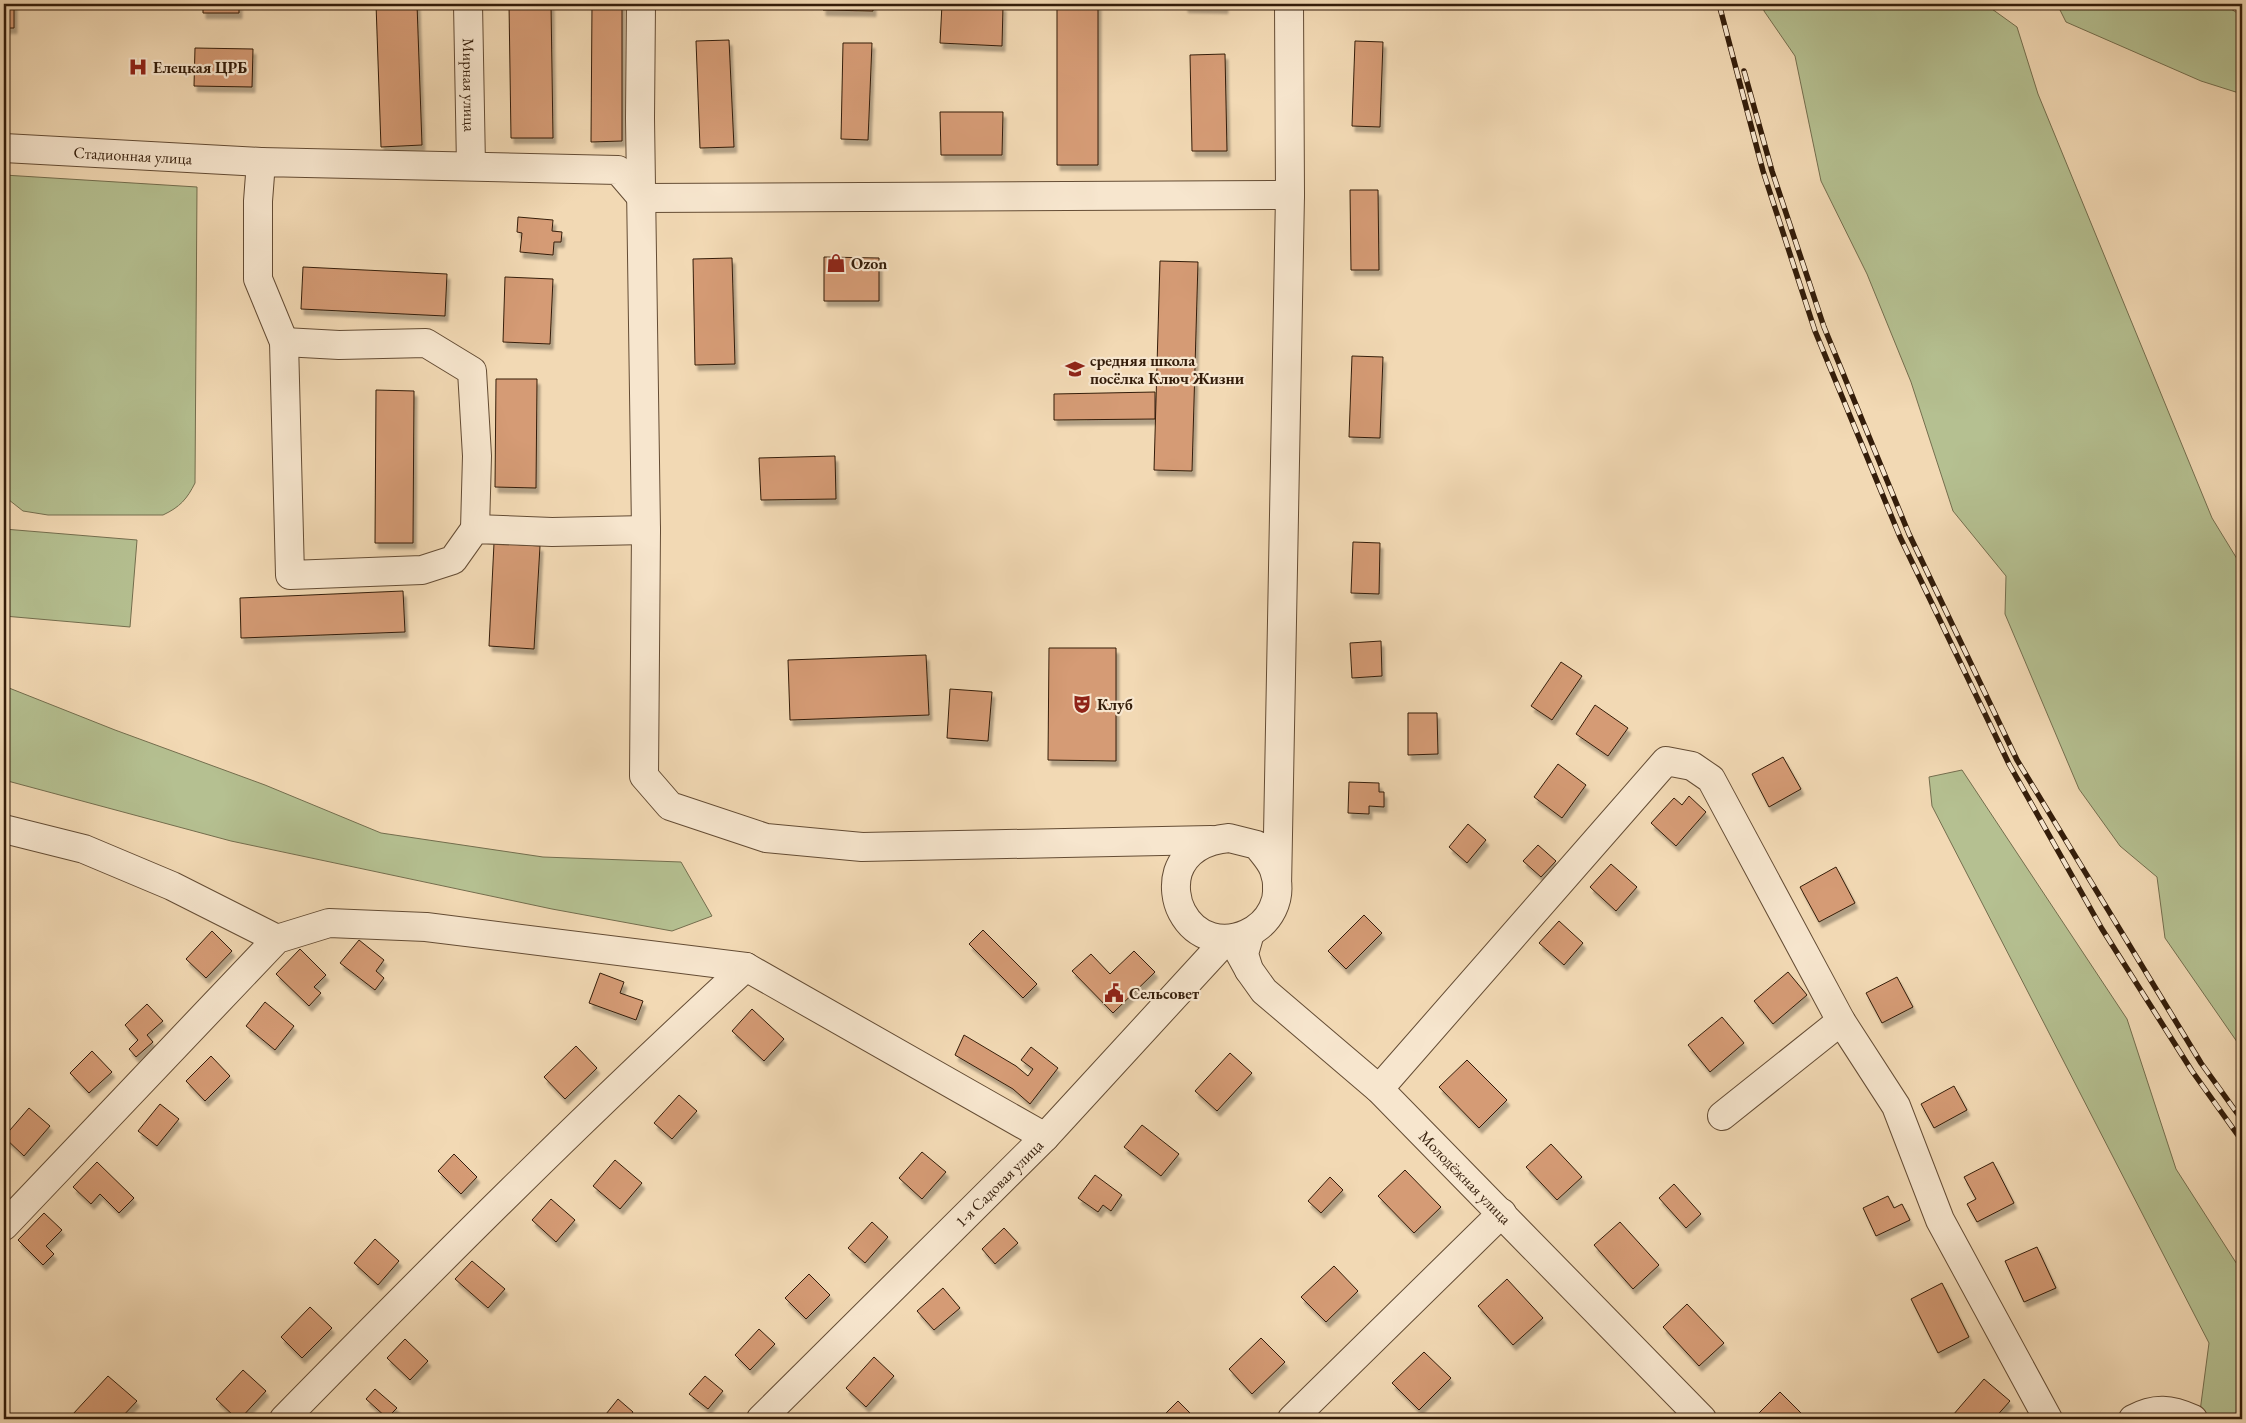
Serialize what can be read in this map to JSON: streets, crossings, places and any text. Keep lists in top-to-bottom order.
{
  "streets": {
    "street": [
      "Мирная улица",
      "Стадионная улица",
      "Молодёжная улица",
      "1-я Садовая улица"
    ]
  },
  "crossings": [
    ["Мирная улица", "Стадионная улица"],
    ["Молодёжная улица", "1-я Садовая улица"]
  ],
  "places": {
    "hospital": ["Елецкая ЦРБ"],
    "shop": ["Ozon"],
    "school or university": ["средняя школа посёлка Ключ Жизни"],
    "theatre": ["Клуб"],
    "public building": ["Сельсовет"]
  }
}
